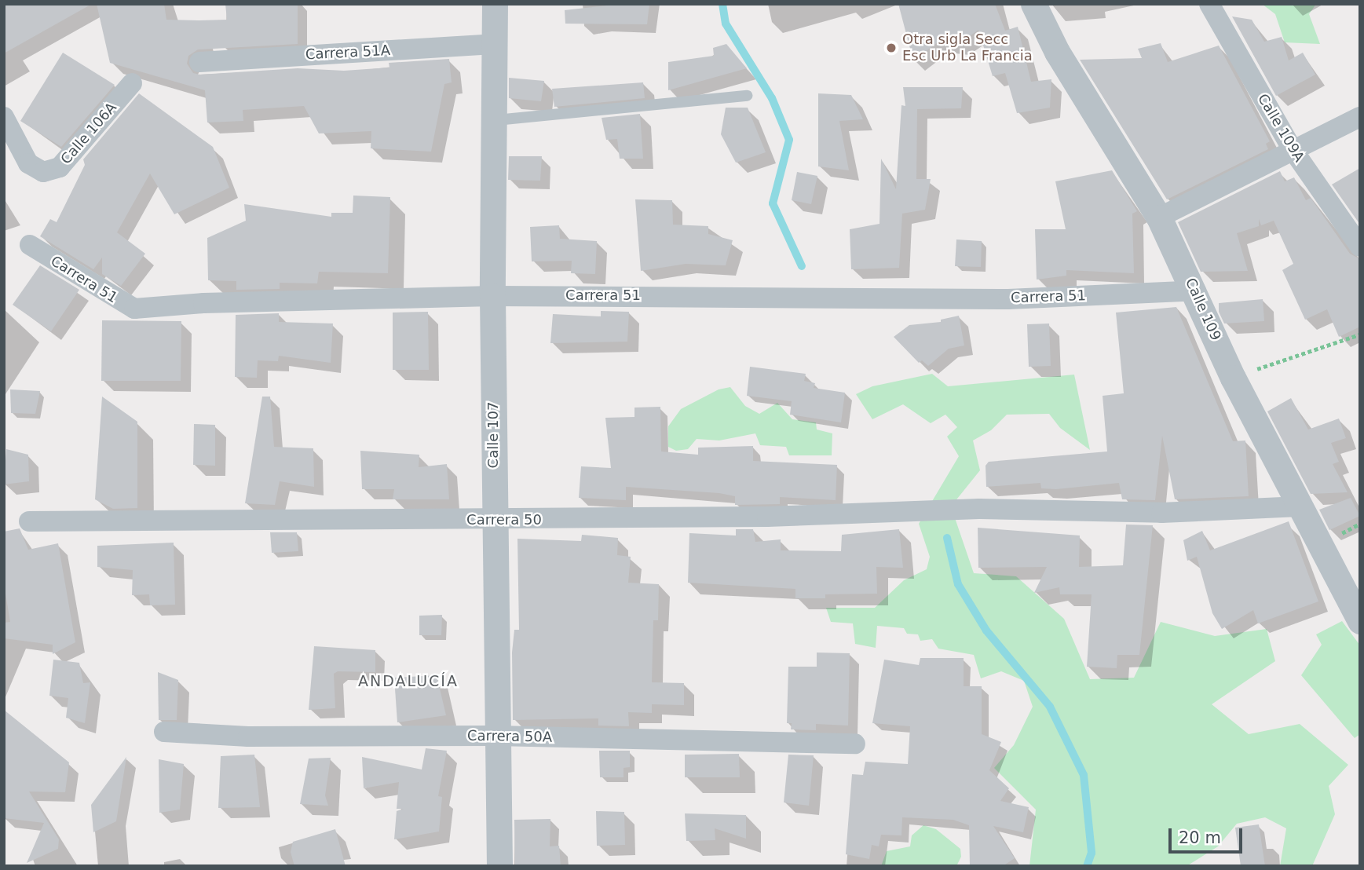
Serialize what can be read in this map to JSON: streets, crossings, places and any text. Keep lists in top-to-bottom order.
{
  "streets": {
    "street": [
      "Carrera 51A",
      "Calle 109A",
      "Calle 106A",
      "Carrera 51",
      "Calle 109",
      "Calle 107",
      "Carrera 50",
      "Carrera 50A"
    ]
  },
  "crossings": [
    ["Carrera 51A", "Calle 107"],
    ["Carrera 51", "Calle 109"],
    ["Carrera 51", "Calle 107"],
    ["Calle 109", "Carrera 50"],
    ["Calle 107", "Carrera 50"],
    ["Calle 107", "Carrera 50A"]
  ],
  "districts": ["ANDALUCÍA"],
  "places": ["Otra sigla Secc Esc Urb La Francia"],
  "scale_bar": "20 m"
}
